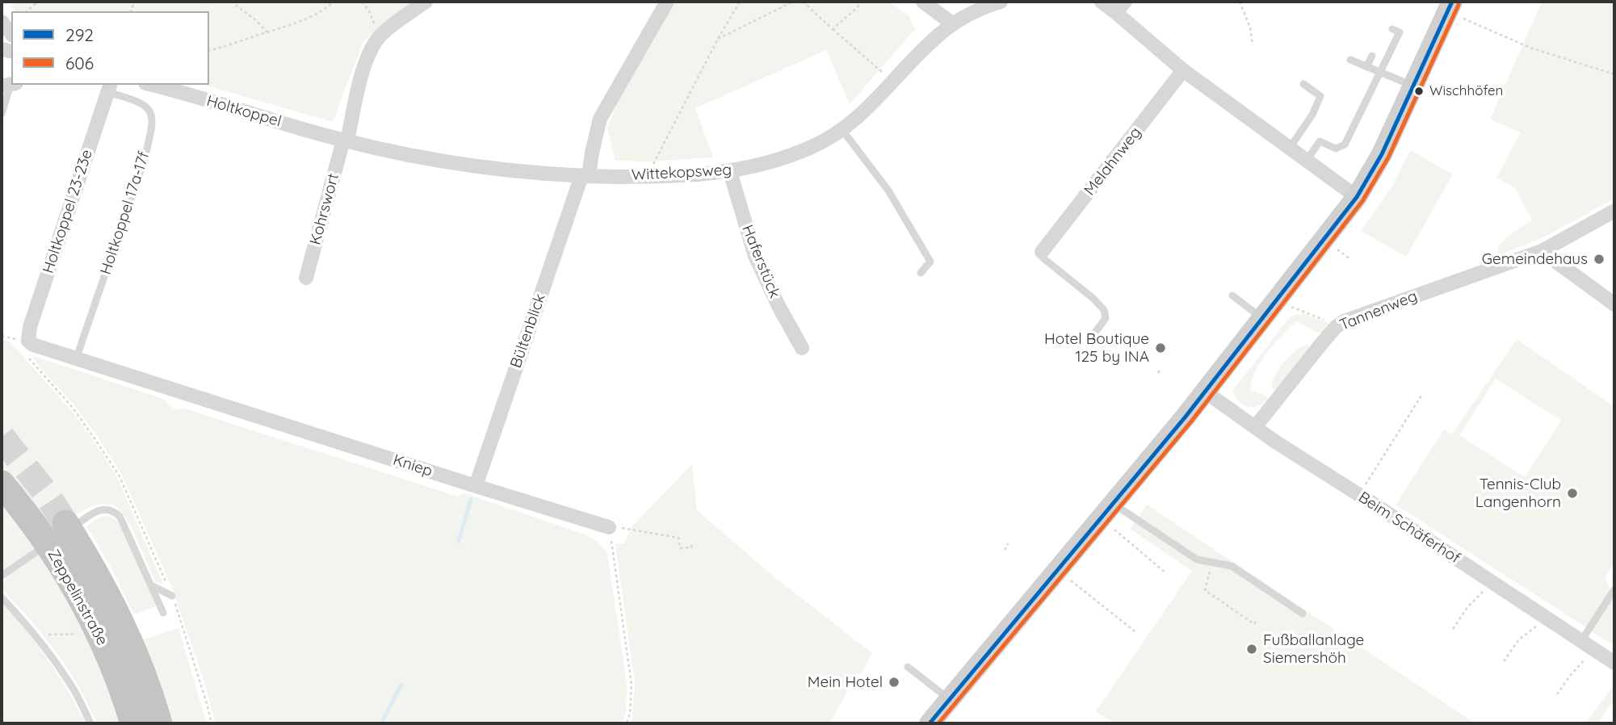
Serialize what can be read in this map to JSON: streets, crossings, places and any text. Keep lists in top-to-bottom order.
{
  "streets": {
    "highway": ["Zeppelinstraße"],
    "street": [
      "Holtkoppel",
      "Melahnweg",
      "Wittekopsweg",
      "Kohrswort",
      "Holtkoppel 23-23e",
      "Haferstück",
      "Tannenweg",
      "Bültenblick",
      "Kniep",
      "Beim Schäferhof"
    ],
    "lane": ["Holtkoppel 17a-17f"]
  },
  "crossings": [
    ["Holtkoppel", "Wittekopsweg"],
    ["Holtkoppel", "Kohrswort"],
    ["Wittekopsweg", "Kohrswort"],
    ["Wittekopsweg", "Haferstück"],
    ["Wittekopsweg", "Bültenblick"],
    ["Holtkoppel 23-23e", "Holtkoppel 17a-17f"],
    ["Holtkoppel 23-23e", "Kniep"],
    ["Holtkoppel 17a-17f", "Kniep"],
    ["Tannenweg", "Beim Schäferhof"],
    ["Bültenblick", "Kniep"]
  ],
  "places": [
    "Wischhöfen",
    "Gemeindehaus",
    "Hotel Boutique 125 by INA",
    "Tennis-Club Langenhorn",
    "Fußballanlage Siemershöh",
    "Mein Hotel"
  ],
  "lines": ["transit line 292", "transit line 606"],
  "legend": ["292", "606"]
}
